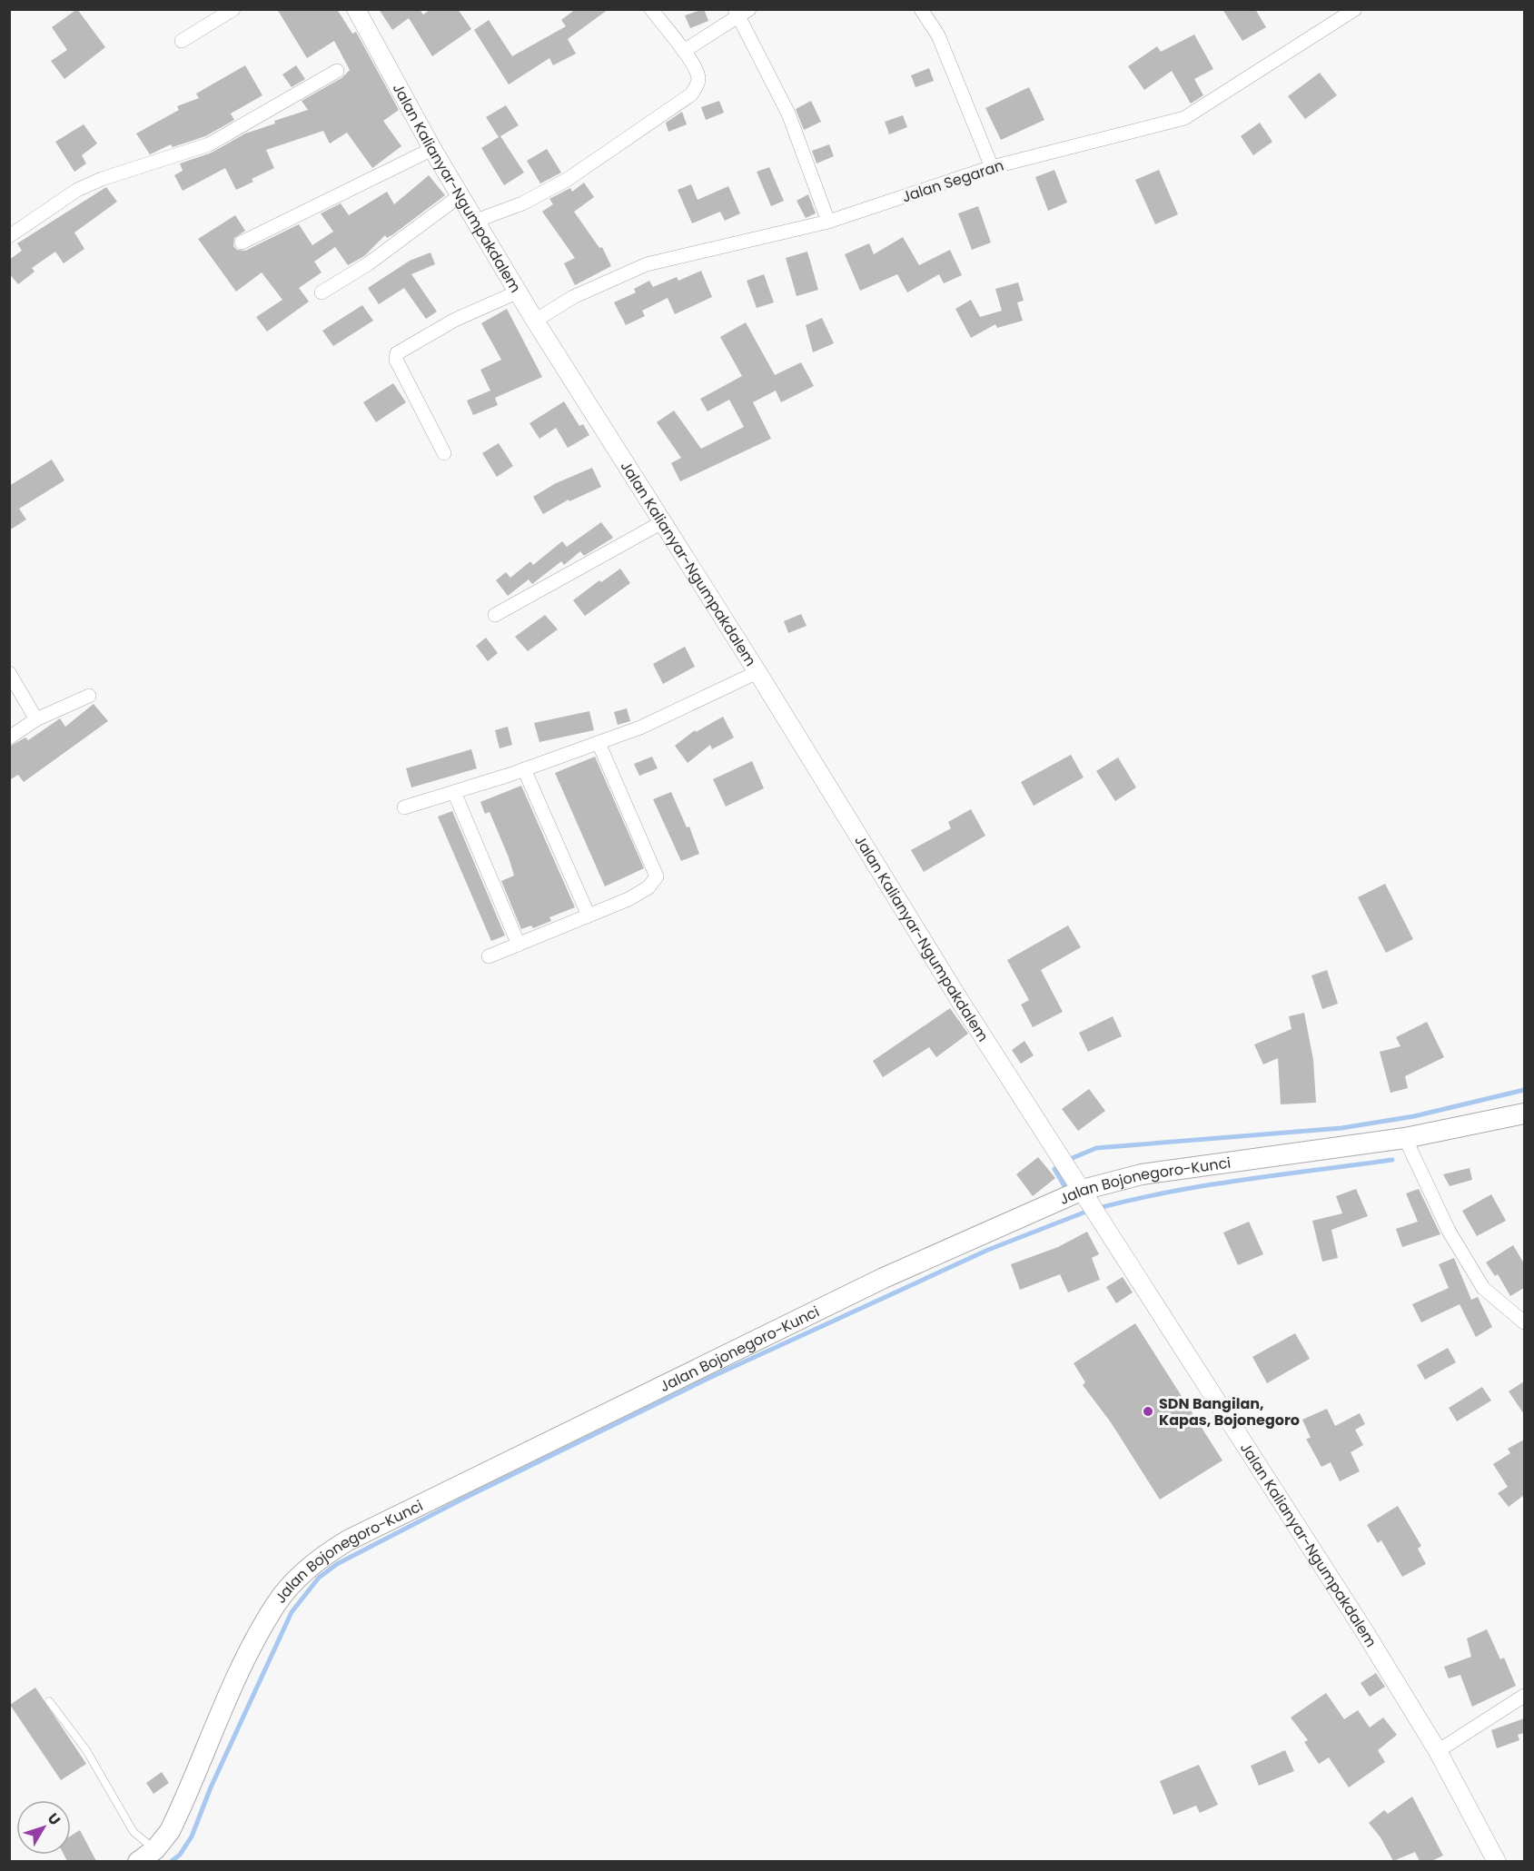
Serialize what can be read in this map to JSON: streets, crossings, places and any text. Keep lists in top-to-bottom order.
{
  "streets": {
    "main road": ["Jalan Bojonegoro-Kunci"],
    "street": ["Jalan Segaran", "Jalan Kalianyar-Ngumpakdalem"]
  },
  "crossings": [
    ["Jalan Segaran", "Jalan Kalianyar-Ngumpakdalem"],
    ["Jalan Kalianyar-Ngumpakdalem", "Jalan Bojonegoro-Kunci"]
  ],
  "places": ["SDN Bangilan, Kapas, Bojonegoro"],
  "north": "top right"
}
